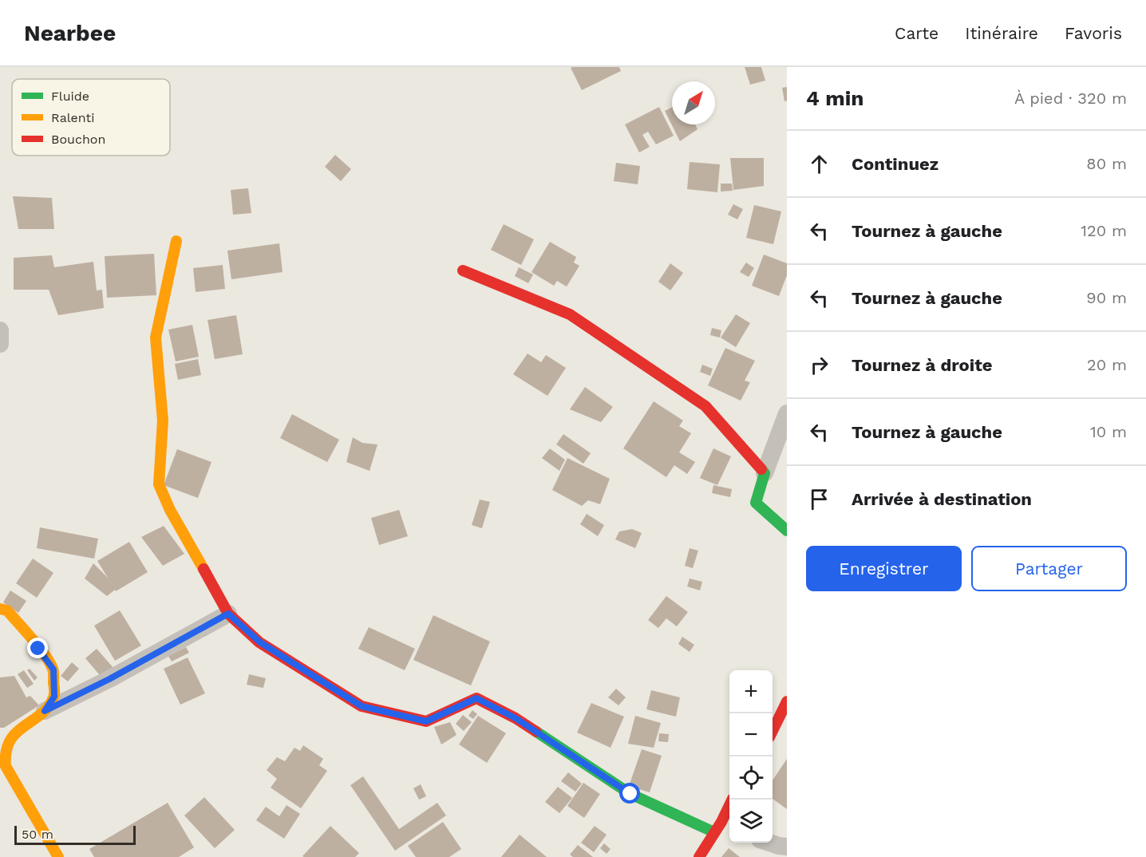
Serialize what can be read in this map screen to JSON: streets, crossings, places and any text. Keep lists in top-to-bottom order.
{
  "legend": ["Fluide", "Ralenti", "Bouchon"],
  "scale_bar": "50 m",
  "north": "top right",
  "page": {
    "header": "Nearbee",
    "nav": ["Carte", "Itinéraire", "Favoris"],
    "heading": ["4 min", "À pied · 320 m"],
    "list": [
      ["Continuez", "80 m"],
      ["Tournez à gauche", "120 m"],
      ["Tournez à gauche", "90 m"],
      ["Tournez à droite", "20 m"],
      ["Tournez à gauche", "10 m"],
      "Arrivée à destination"
    ],
    "buttons": ["Enregistrer", "Partager"],
    "map_buttons": ["+", "−"],
    "scale": "50 m"
  }
}
